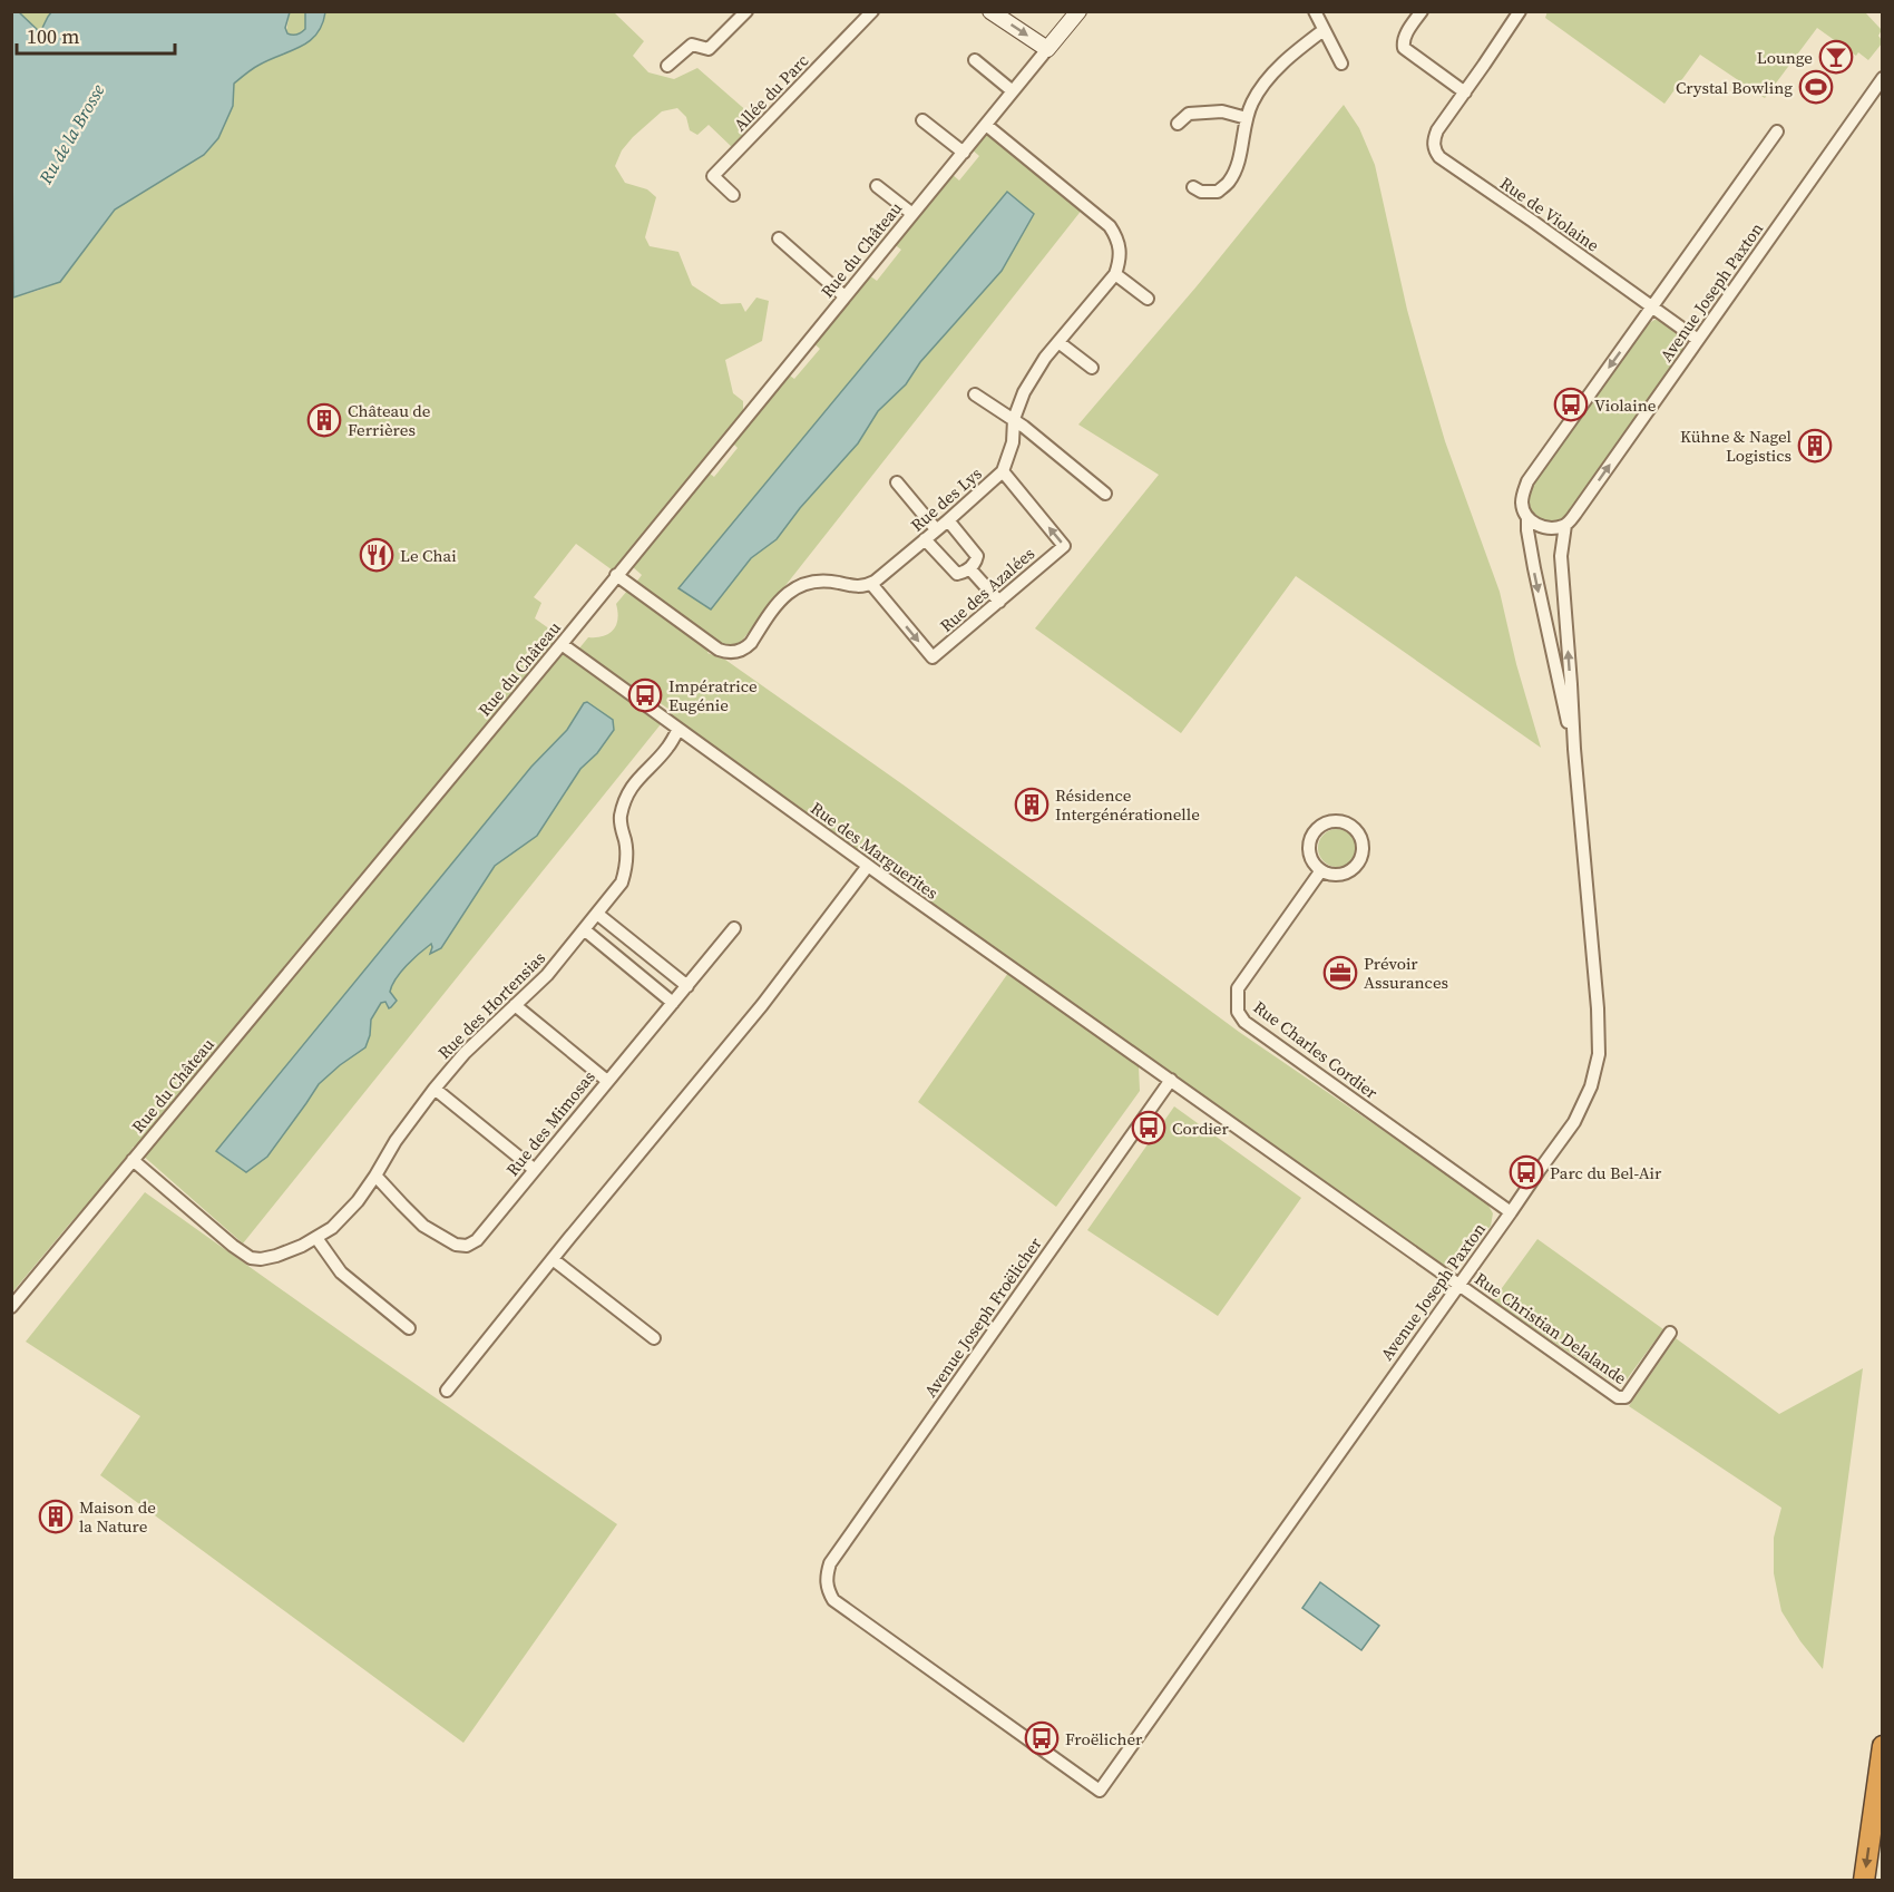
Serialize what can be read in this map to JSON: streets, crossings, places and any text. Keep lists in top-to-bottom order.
{
  "streets": {
    "street": [
      "Allée du Parc",
      "Rue de Violaine",
      "Rue du Château",
      "Avenue Joseph Paxton",
      "Rue des Lys",
      "Rue des Azalées",
      "Rue des Marguerites",
      "Rue des Hortensias",
      "Rue Charles Cordier",
      "Rue des Mimosas",
      "Avenue Joseph Froëlicher",
      "Rue Christian Delalande"
    ]
  },
  "crossings": [
    ["Rue de Violaine", "Avenue Joseph Paxton"],
    ["Rue du Château", "Rue des Marguerites"],
    ["Rue du Château", "Rue des Hortensias"],
    ["Avenue Joseph Paxton", "Rue Charles Cordier"],
    ["Avenue Joseph Paxton", "Avenue Joseph Froëlicher"],
    ["Avenue Joseph Paxton", "Rue Christian Delalande"],
    ["Rue des Lys", "Rue des Azalées"],
    ["Rue des Marguerites", "Rue des Hortensias"],
    ["Rue des Marguerites", "Avenue Joseph Froëlicher"],
    ["Rue des Hortensias", "Rue des Mimosas"]
  ],
  "water": ["Ru de la Brosse"],
  "places": {
    "bar": ["Lounge"],
    "sports": ["Crystal Bowling"],
    "bus stop": [
      "Violaine",
      "Impératrice Eugénie",
      "Cordier",
      "Parc du Bel-Air",
      "Froëlicher"
    ],
    "building": [
      "Château de Ferrières",
      "Kühne & Nagel Logistics",
      "Résidence Intergénérationelle",
      "Maison de la Nature"
    ],
    "restaurant": ["Le Chai"],
    "office": ["Prévoir Assurances"]
  },
  "scale_bar": "100 m"
}
